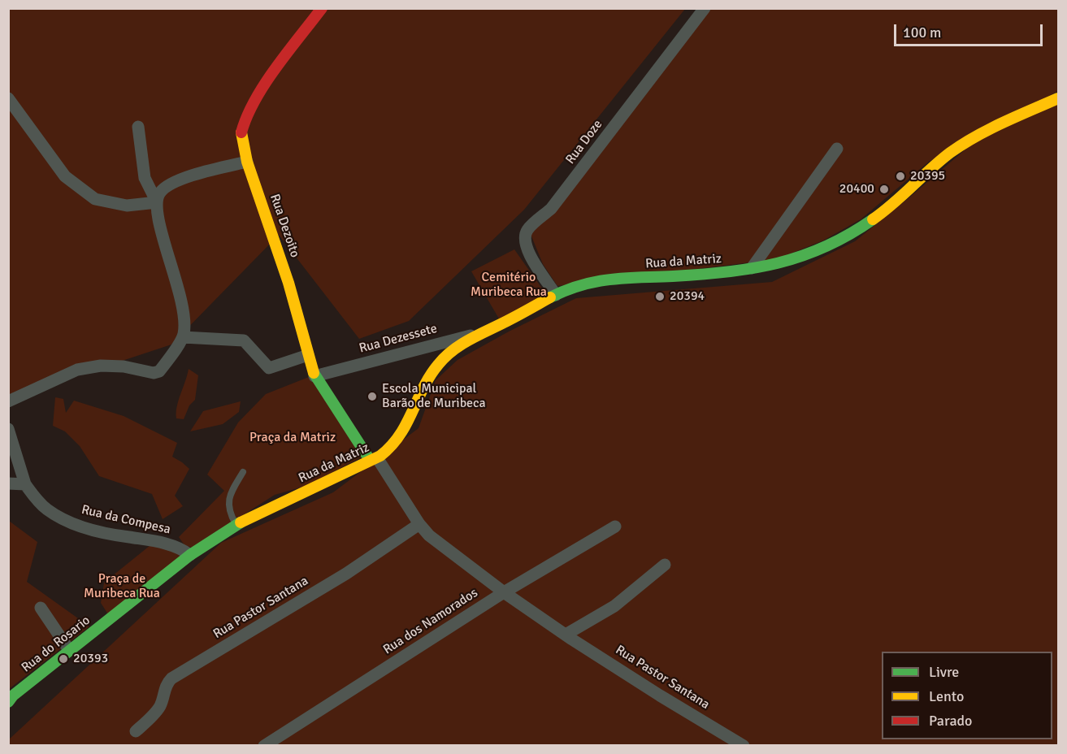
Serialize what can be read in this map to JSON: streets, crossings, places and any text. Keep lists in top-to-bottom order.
{
  "streets": {
    "street": [
      "Rua Doze",
      "Rua Dezoito",
      "Rua da Matriz",
      "Rua Dezessete",
      "Rua da Compesa",
      "Rua Pastor Santana",
      "Rua dos Namorados",
      "Rua do Rosario"
    ]
  },
  "crossings": [
    ["Rua Doze", "Rua da Matriz"],
    ["Rua Dezoito", "Rua da Matriz"],
    ["Rua Dezoito", "Rua Dezessete"],
    ["Rua Dezoito", "Rua Pastor Santana"],
    ["Rua da Matriz", "Rua Dezessete"],
    ["Rua da Matriz", "Rua da Compesa"],
    ["Rua da Matriz", "Rua Pastor Santana"],
    ["Rua da Matriz", "Rua do Rosario"],
    ["Rua da Compesa", "Rua do Rosario"],
    ["Rua Pastor Santana", "Rua dos Namorados"]
  ],
  "parks": ["Cemitério Muribeca Rua", "Praça da Matriz", "Praça de Muribeca Rua"],
  "places": [
    "20395",
    "20400",
    "20394",
    "Escola Municipal Barão de Muribeca",
    "20393"
  ],
  "legend": ["Livre", "Lento", "Parado"],
  "scale_bar": "100 m"
}
